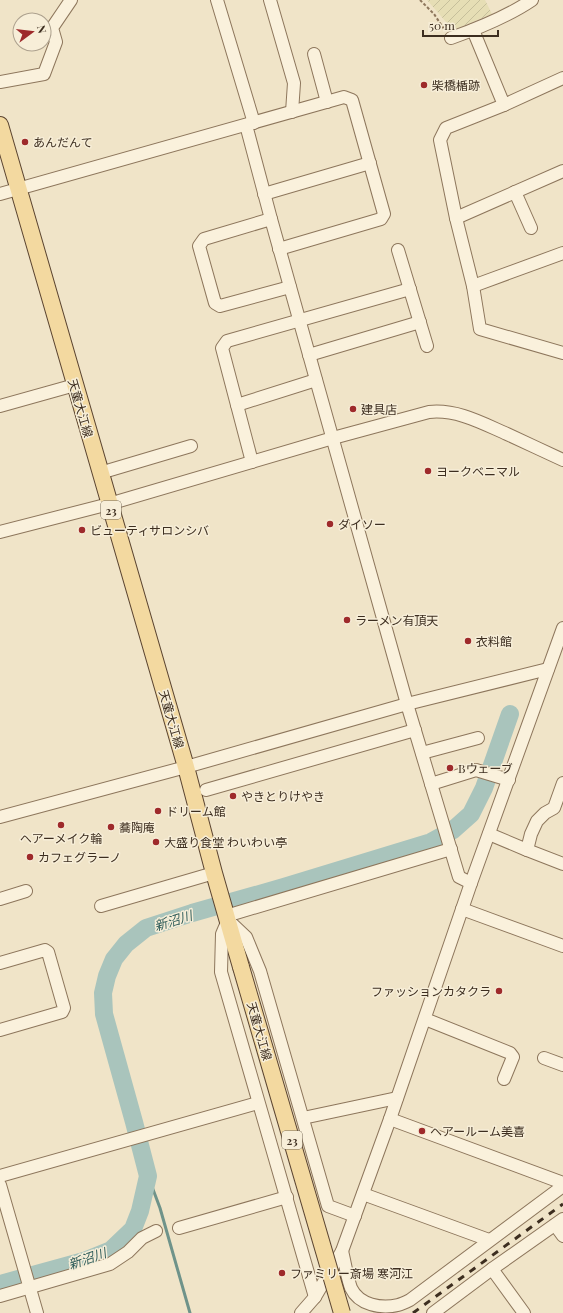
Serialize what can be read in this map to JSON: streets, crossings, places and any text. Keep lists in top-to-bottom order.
{
  "streets": {
    "main road": ["天童大江線", "23"]
  },
  "water": ["新沼川"],
  "places": [
    "柴橋楯跡",
    "あんだんて",
    "建具店",
    "ヨークベニマル",
    "ダイソー",
    "ビューティサロンシバ",
    "ラーメン有頂天",
    "衣料館",
    "Bウェーブ",
    "やきとりけやき",
    "ドリーム館",
    "ヘアーメイク輪",
    "蕎陶庵",
    "大盛り食堂 わいわい亭",
    "カフェグラーノ",
    "ファッションカタクラ",
    "ヘアールーム美喜",
    "ファミリー斎場 寒河江"
  ],
  "scale_bar": "50 m",
  "north": "right"
}
